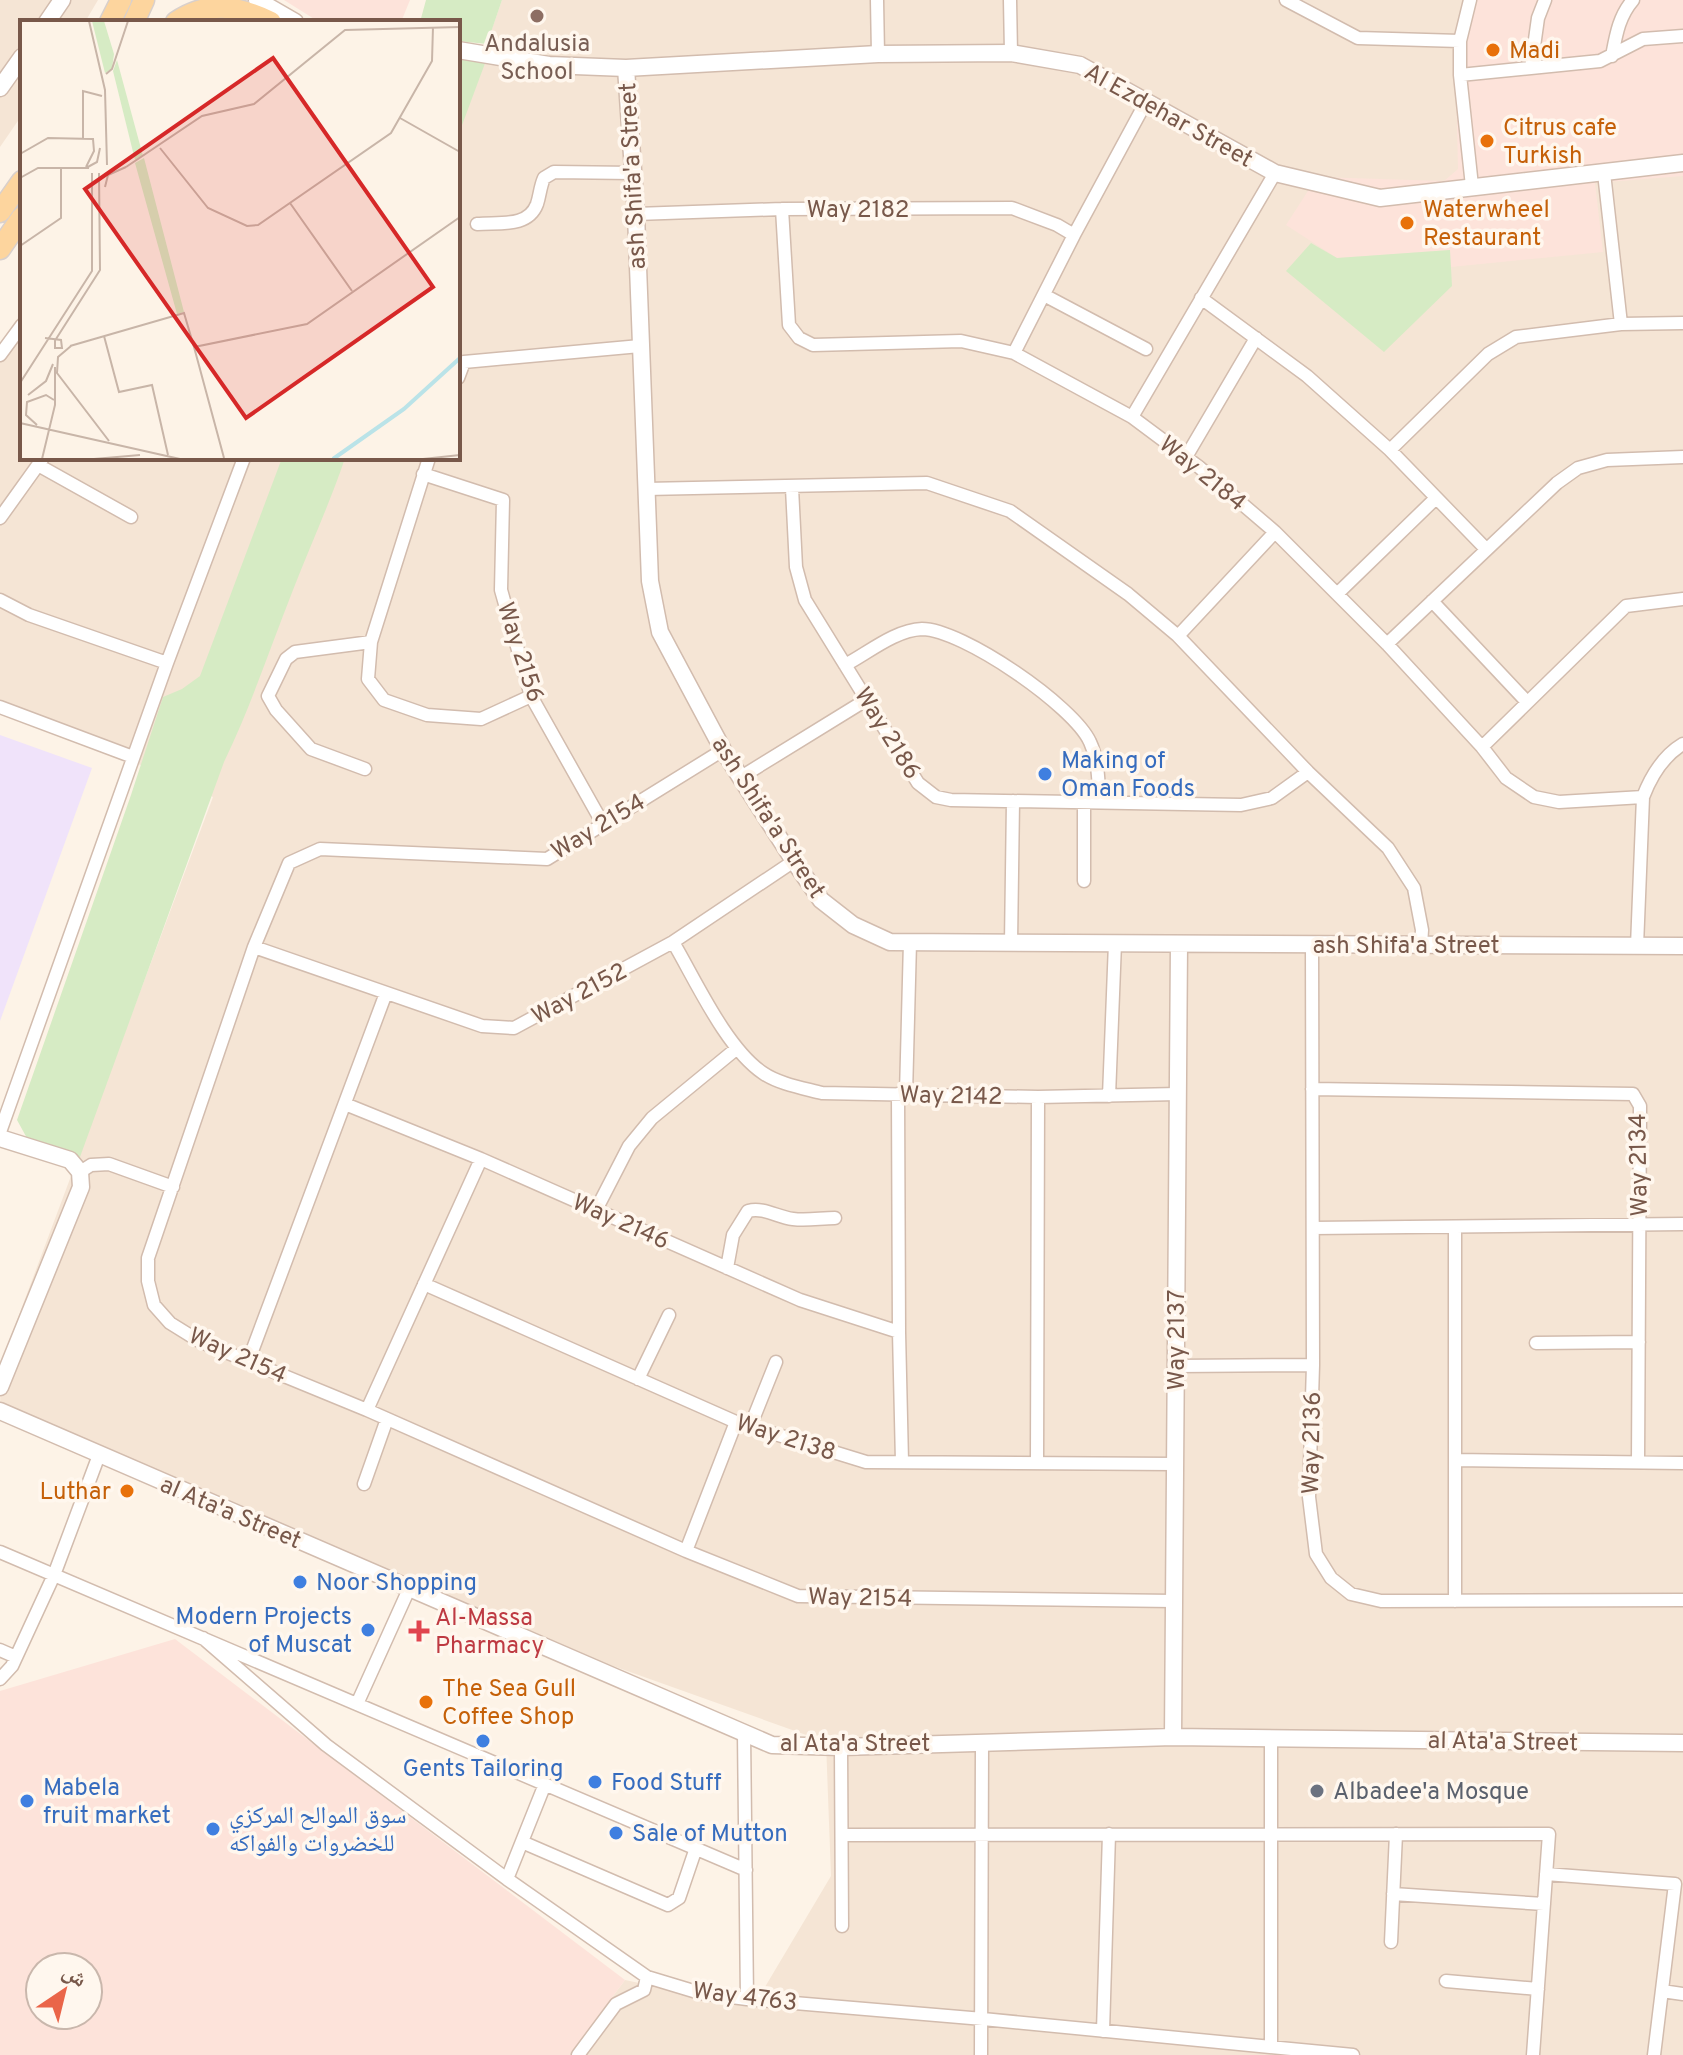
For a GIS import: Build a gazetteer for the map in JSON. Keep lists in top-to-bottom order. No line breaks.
{"streets":{"street":["Al Ezdehar Street","ash Shifa'a Street","Way 2182","Way 2184","Way 2156","Way 2186","Way 2154","Way 2152","Way 2142","Way 2134","Way 2146","Way 2137","Way 2138","Way 2136","al Ata'a Street","Way 4763"]},"crossings":[["Al Ezdehar Street","ash Shifa'a Street"],["ash Shifa'a Street","Way 2182"],["ash Shifa'a Street","Way 2154"],["ash Shifa'a Street","Way 2152"],["ash Shifa'a Street","Way 2137"],["ash Shifa'a Street","Way 2136"],["Way 2182","Way 2184"],["Way 2156","Way 2154"],["Way 2154","Way 2152"],["Way 2154","Way 2137"],["Way 2152","Way 2142"],["Way 2142","Way 2137"],["Way 2134","Way 2136"],["Way 2137","Way 2138"],["Way 2137","al Ata'a Street"]],"places":{"other":["Andalusia School","Madi","Citrus cafe Turkish","Waterwheel Restaurant","Making of Oman Foods","Luthar","Noor Shopping","Modern Projects of Muscat","The Sea Gull Coffee Shop","Gents Tailoring","Food Stuff","Albadee'a Mosque","Mabela fruit market","سوق الموالح المركزي للخضروات والفواكه","Sale of Mutton"],"health":["Al-Massa Pharmacy"]},"north":"top right"}
